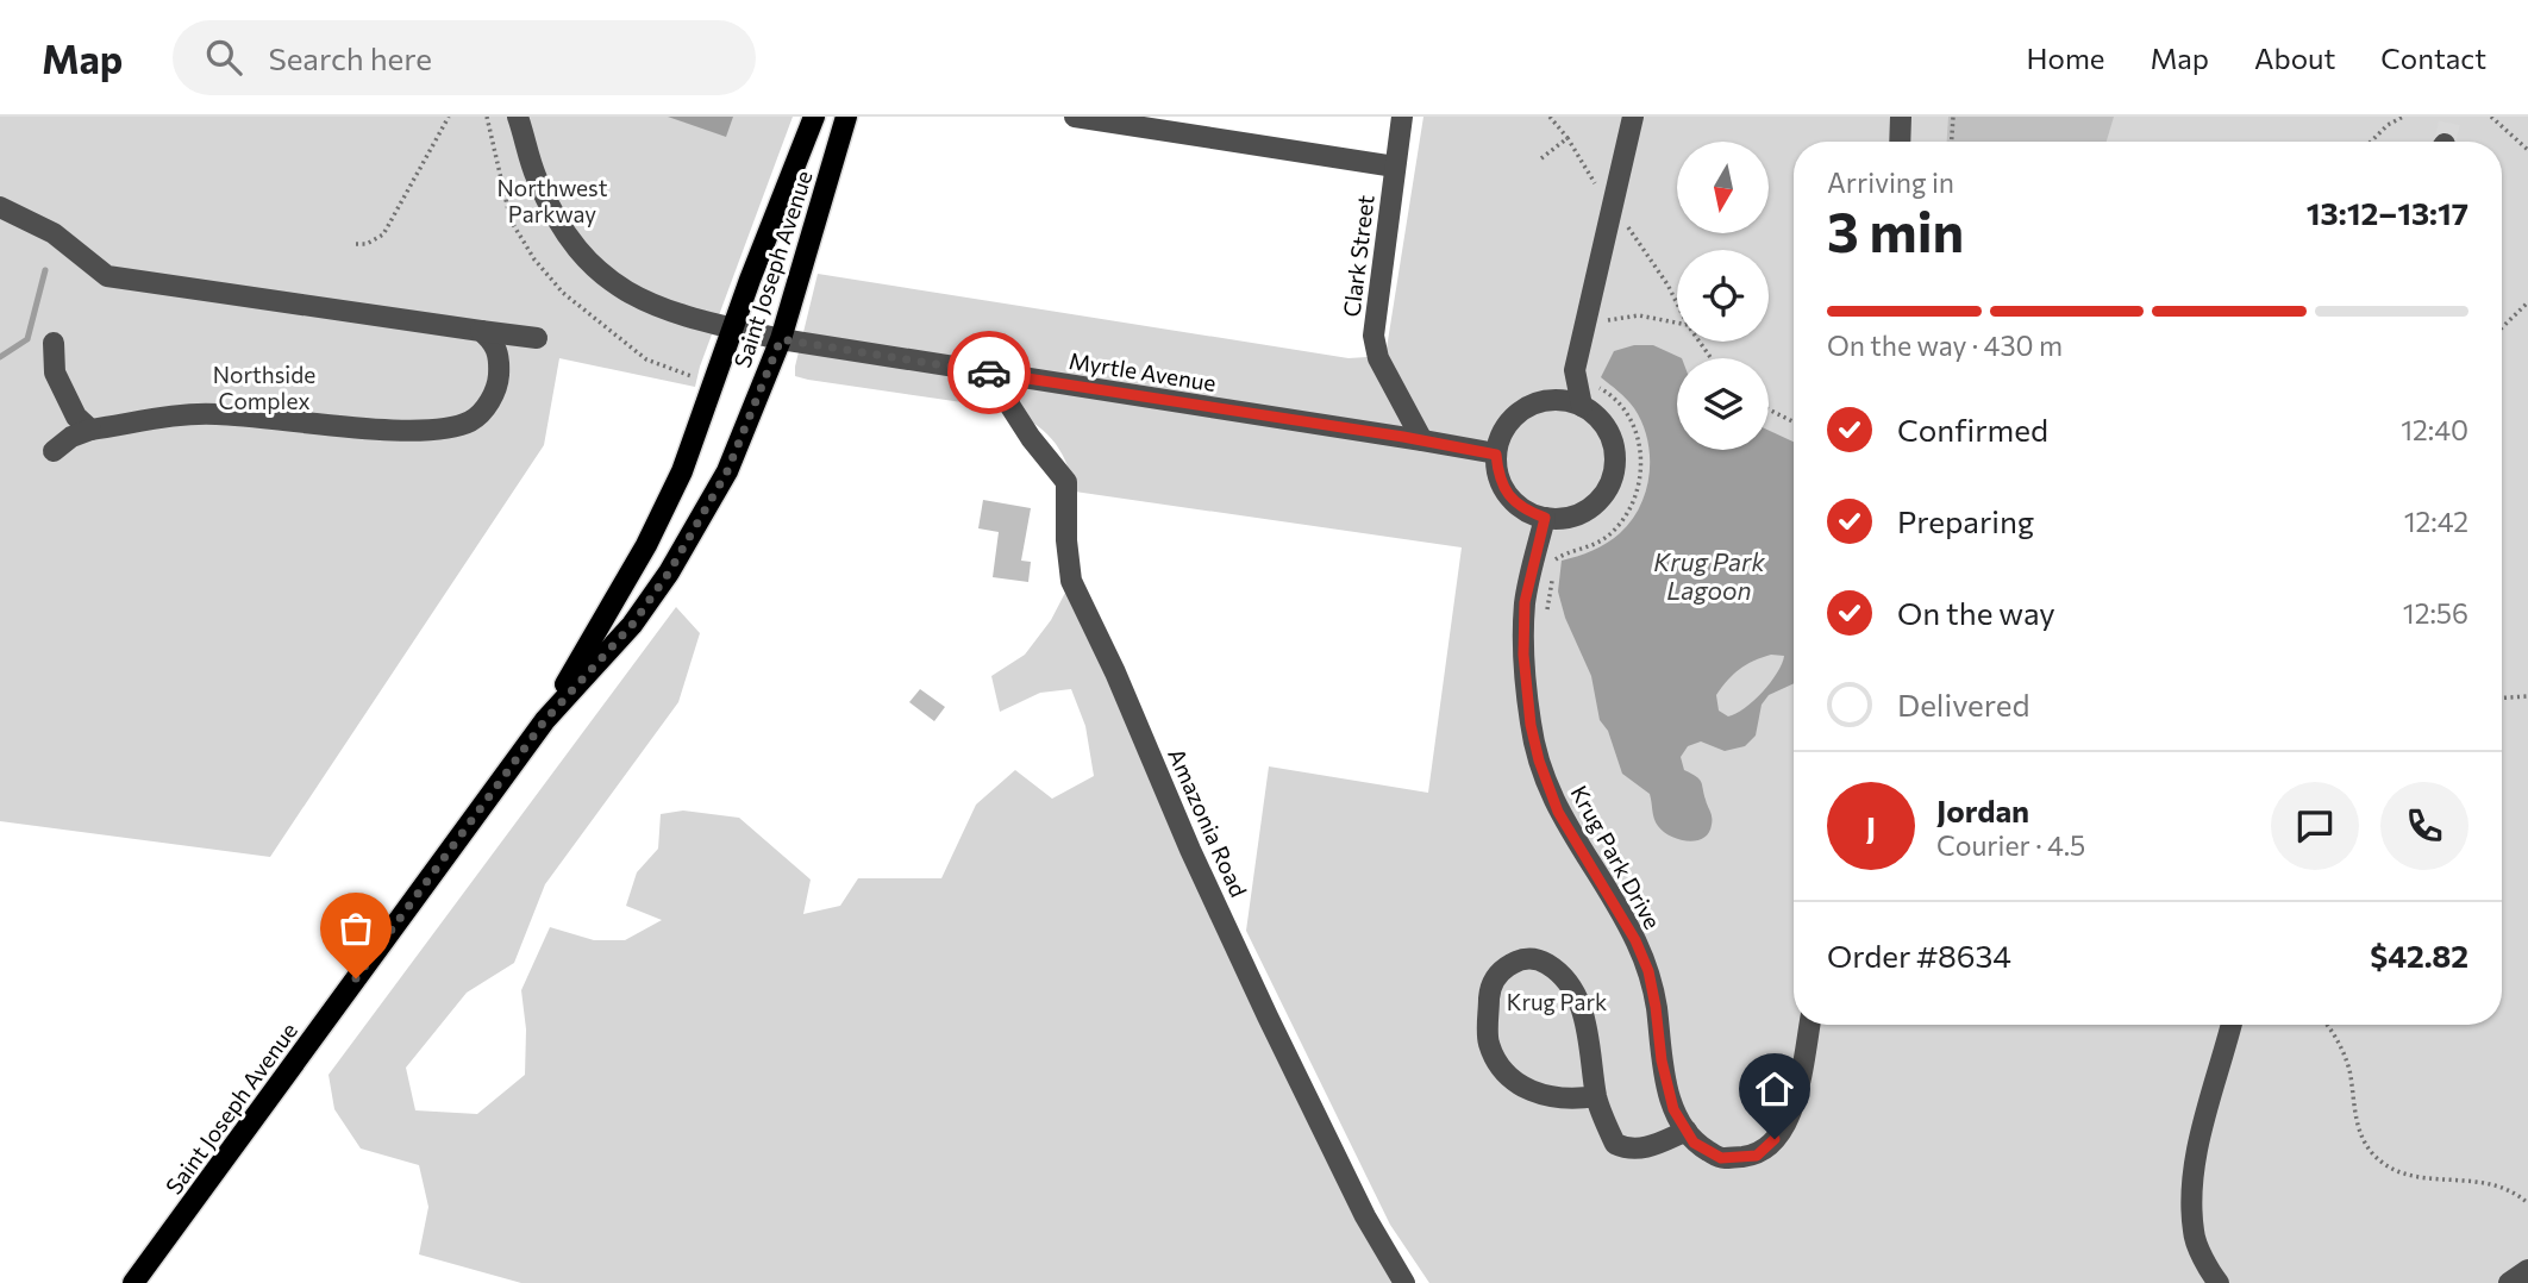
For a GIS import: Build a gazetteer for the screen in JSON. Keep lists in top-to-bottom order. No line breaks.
{"streets":{"main road":["Saint Joseph Avenue"],"street":["Clark Street","Myrtle Avenue","Amazonia Road","Krug Park Drive"]},"crossings":[["Clark Street","Myrtle Avenue"],["Saint Joseph Avenue","Myrtle Avenue"],["Myrtle Avenue","Amazonia Road"],["Myrtle Avenue","Krug Park Drive"]],"water":["Krug Park Lagoon"],"parks":["Northwest Parkway","Northside Complex","Krug Park"],"north":"bottom","page":{"header":"Map","search":"Search here","nav":["Home","Map","About","Contact"],"heading":["3 min","Arriving in","13:12–13:17"],"panel":["Jordan","Courier · 4.5","Order #8634","$42.82"],"bar":"On the way · 430 m","list":[["Confirmed","12:40"],["Preparing","12:42"],["On the way","12:56"],"Delivered"],"round":"J"}}
